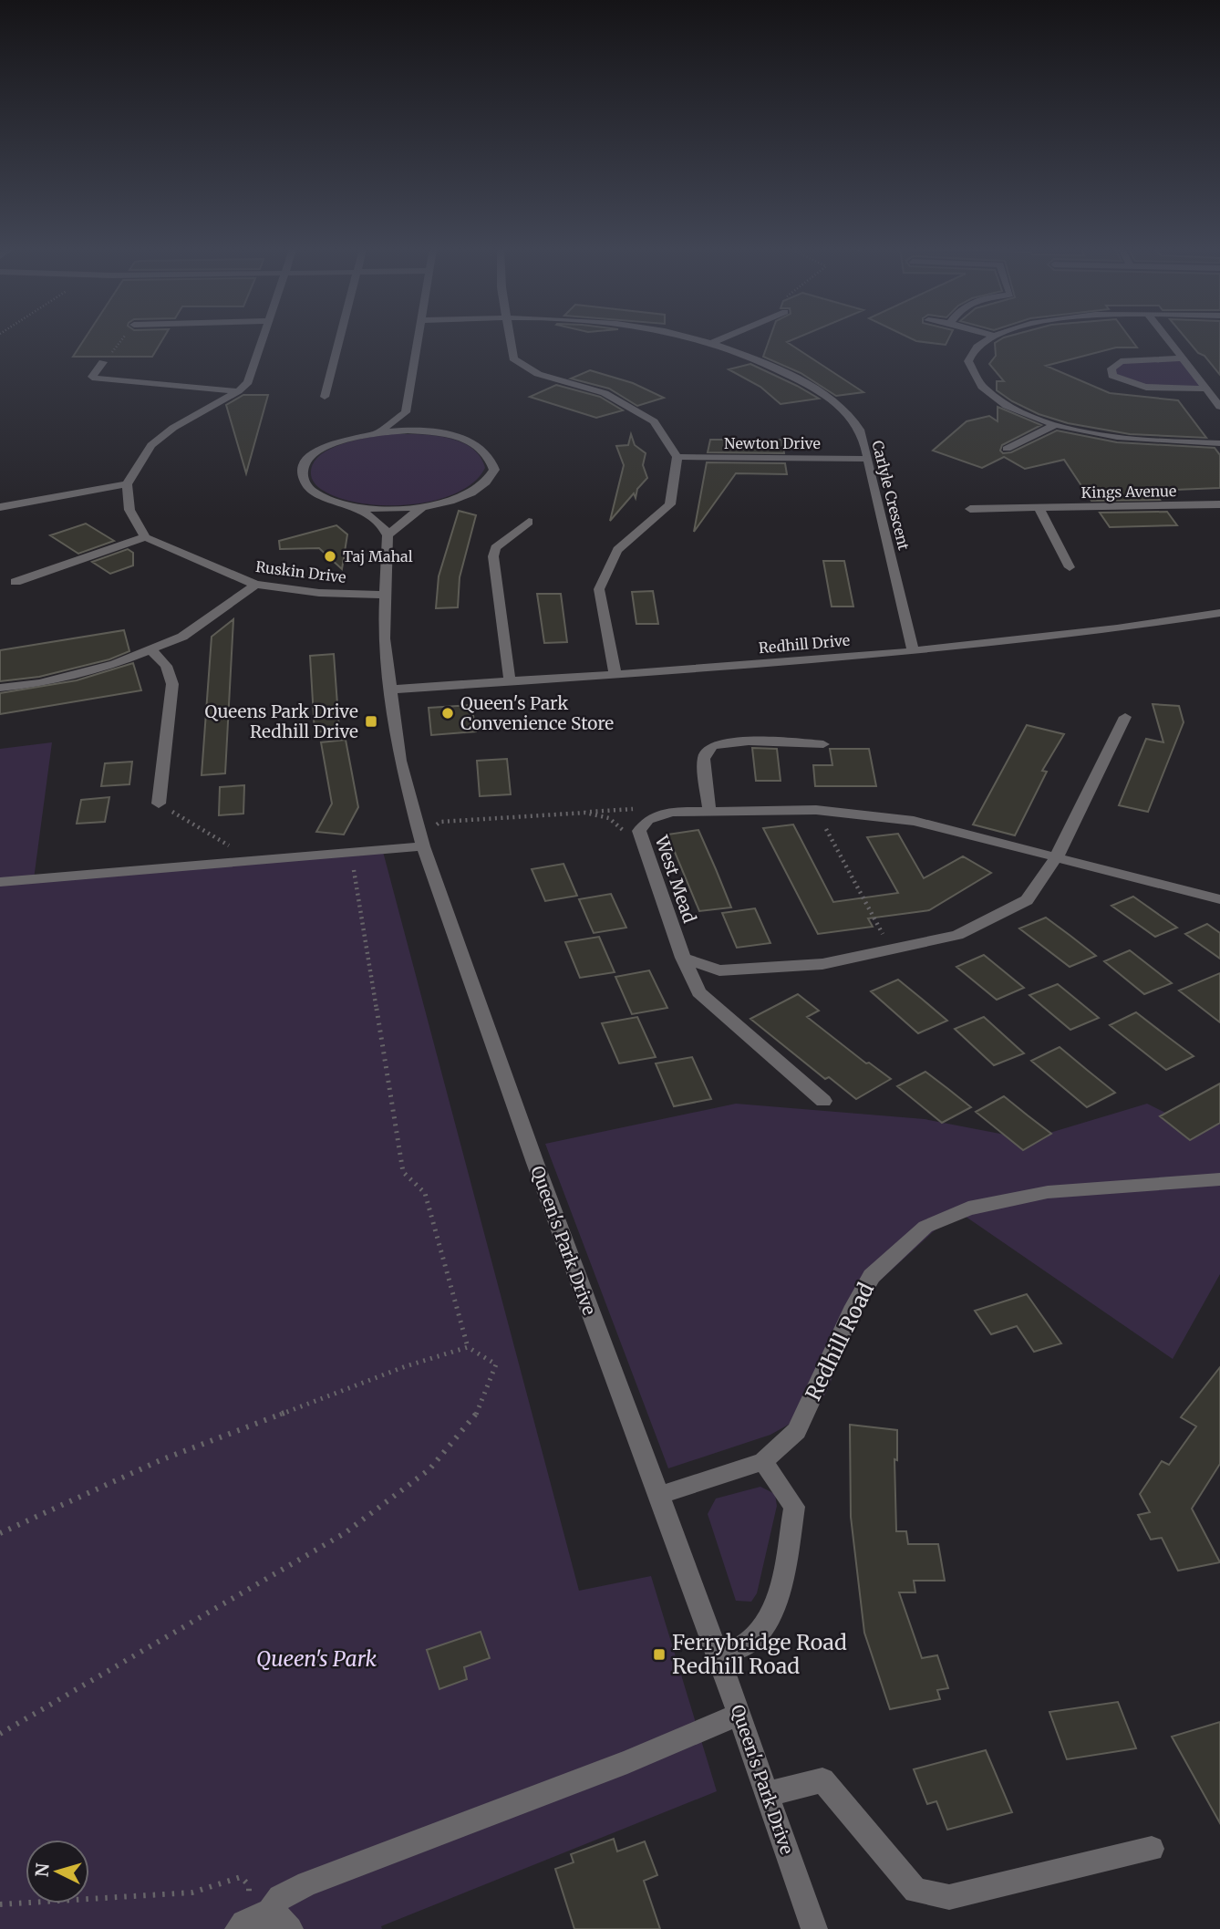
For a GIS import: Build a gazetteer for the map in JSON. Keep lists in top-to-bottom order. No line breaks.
{"streets":{"street":["Newton Drive","Kings Avenue","Carlyle Crescent","Ruskin Drive","Redhill Drive","West Mead","Queen's Park Drive","Redhill Road"]},"crossings":[["Newton Drive","Carlyle Crescent"],["Carlyle Crescent","Redhill Drive"],["Ruskin Drive","Queen's Park Drive"],["Redhill Drive","Queen's Park Drive"],["Queen's Park Drive","Redhill Road"]],"parks":["Queen's Park"],"places":{"other":["Taj Mahal","Queen's Park Convenience Store"],"transit":["Queens Park Drive Redhill Drive","Ferrybridge Road Redhill Road"]},"north":"left"}
